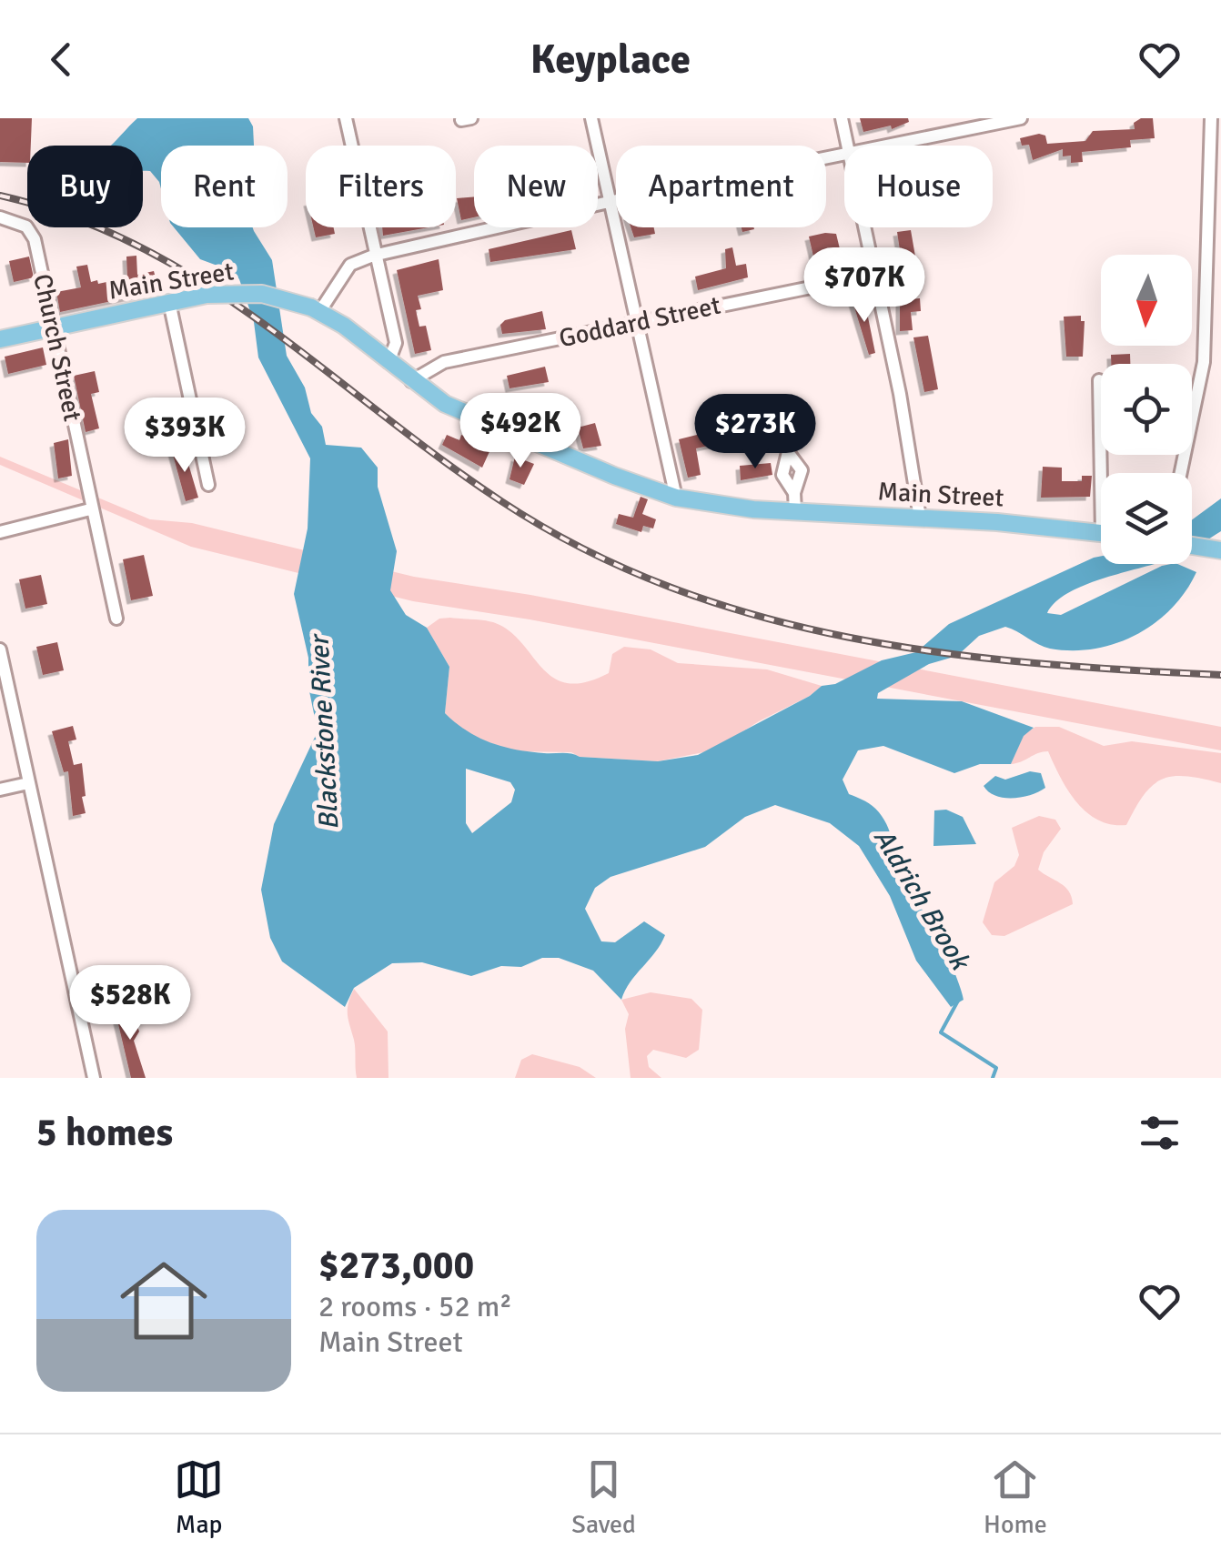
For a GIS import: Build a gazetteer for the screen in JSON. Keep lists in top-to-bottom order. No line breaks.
{"streets":{"main road":["Main Street"],"street":["Goddard Street","Church Street"]},"crossings":[["Main Street","Goddard Street"],["Main Street","Church Street"]],"water":["Blackstone River","Aldrich Brook"],"north":"bottom","page":{"header":"Keyplace","chip":["Buy","Rent","Filters","New","Apartment","House"],"price":["$707K","$492K","$273K","$393K","$528K"],"heading":"5 homes","list":[{"name":"$273,000","note":"2 rooms · 52 m² · Main Street"}],"tabs":["Map","Saved","Home"]}}
